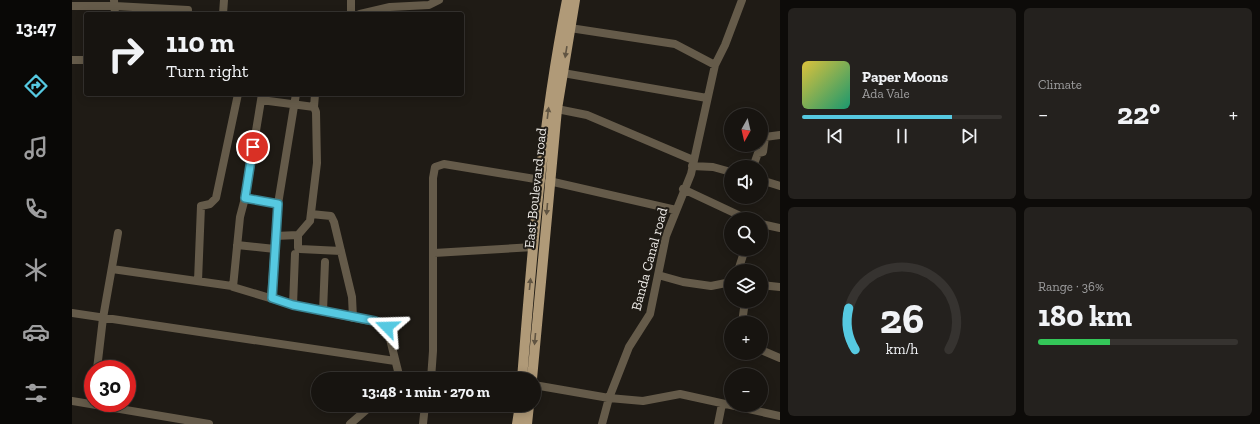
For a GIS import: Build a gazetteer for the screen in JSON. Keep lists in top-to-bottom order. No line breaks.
{"streets":{"main road":["East Boulevard road"],"street":["Banda Canal road"]},"north":"bottom","page":{"tabs":"13:47","tile":["Climate",["Range · 36%","180 km"]],"turn":["110 m","Turn right"],"song":["Paper Moons","Ada Vale"],"heat":["−","22°","+"],"map_buttons":["+","−"],"limit":"30","trip":"13:48 · 1 min · 270 m","gauge":["26","km/h"]}}
